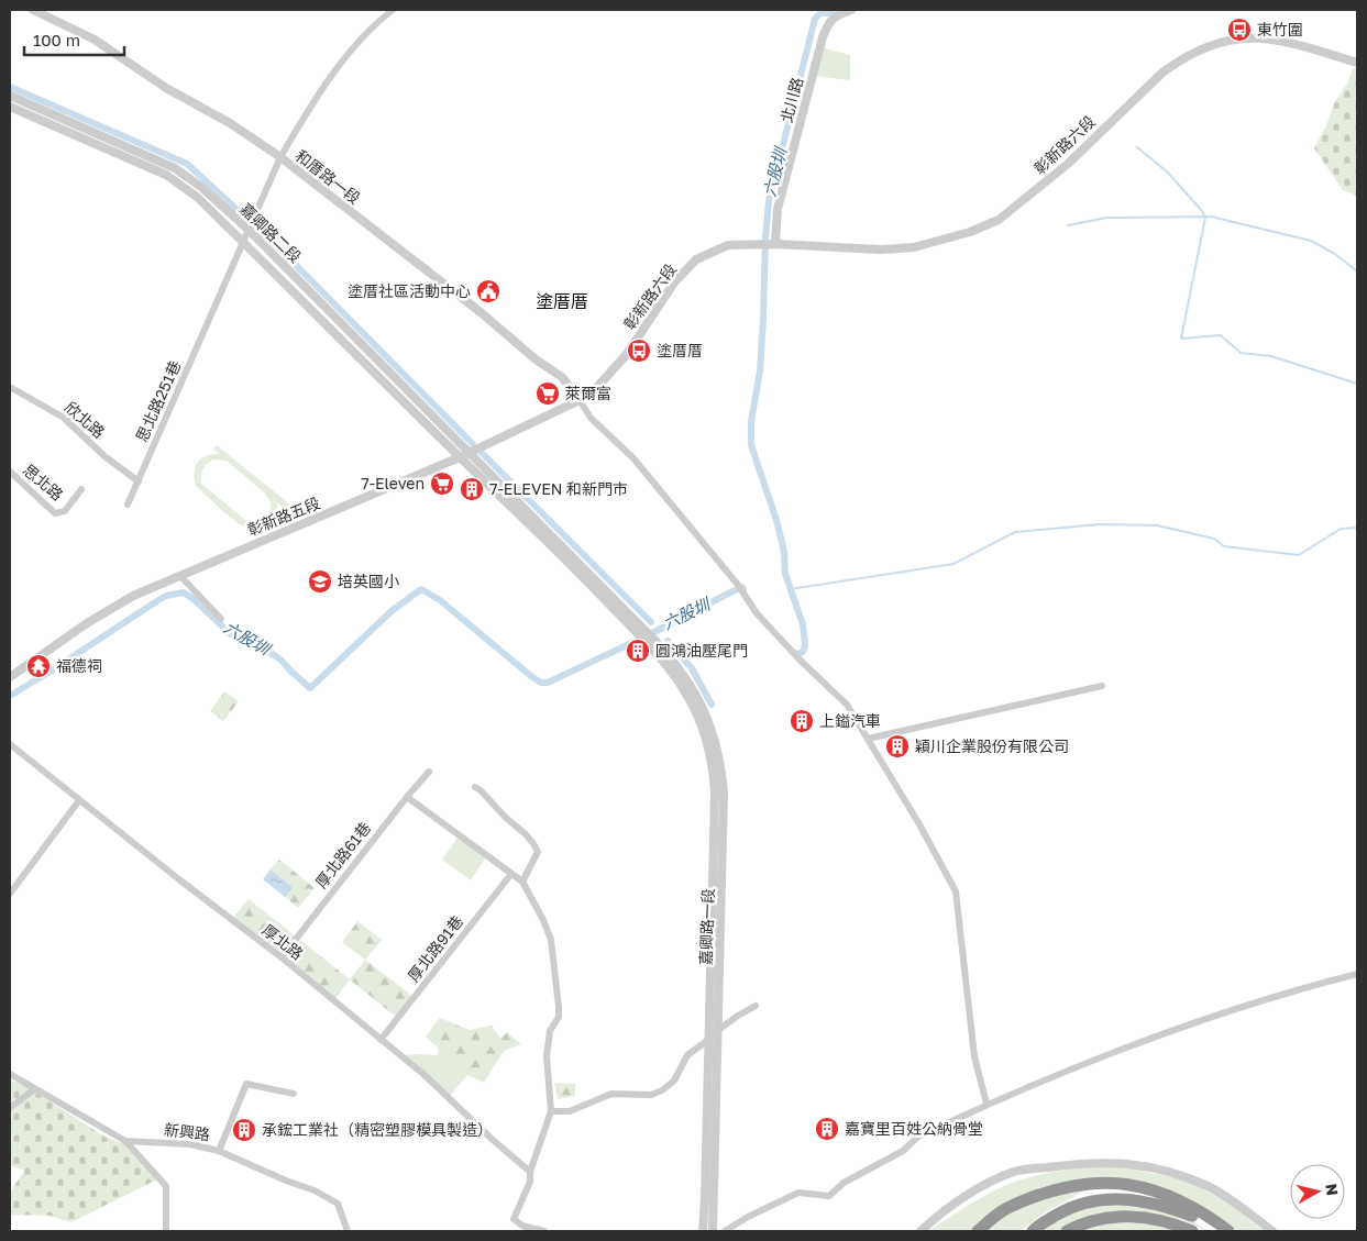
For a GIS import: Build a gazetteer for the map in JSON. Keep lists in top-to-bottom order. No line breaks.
{"streets":{"street":["北川路","彰新路六段","和厝路一段","嘉卿路二段","思北路251巷","欣北路","思北路","彰新路五段","厚北路61巷","嘉卿路一段","厚北路","厚北路91巷","新興路"]},"crossings":[["北川路","彰新路六段"],["彰新路六段","和厝路一段"],["彰新路六段","彰新路五段"],["和厝路一段","思北路251巷"],["和厝路一段","彰新路五段"],["嘉卿路二段","思北路251巷"],["嘉卿路二段","彰新路五段"],["思北路251巷","欣北路"],["厚北路61巷","厚北路"],["厚北路","厚北路91巷"]],"districts":["塗厝厝"],"water":["六股圳"],"places":{"bus stop":["東竹圍","塗厝厝"],"public building":["塗厝社區活動中心"],"supermarket":["萊爾富","7-Eleven"],"building":["7-ELEVEN 和新門市","圓鴻油壓尾門","上鎰汽車","穎川企業股份有限公司","嘉寶里百姓公納骨堂","承鋐工業社（精密塑膠模具製造）"],"school or university":["培英國小"],"temple":["福德祠"]},"scale_bar":"100 m","north":"right"}
